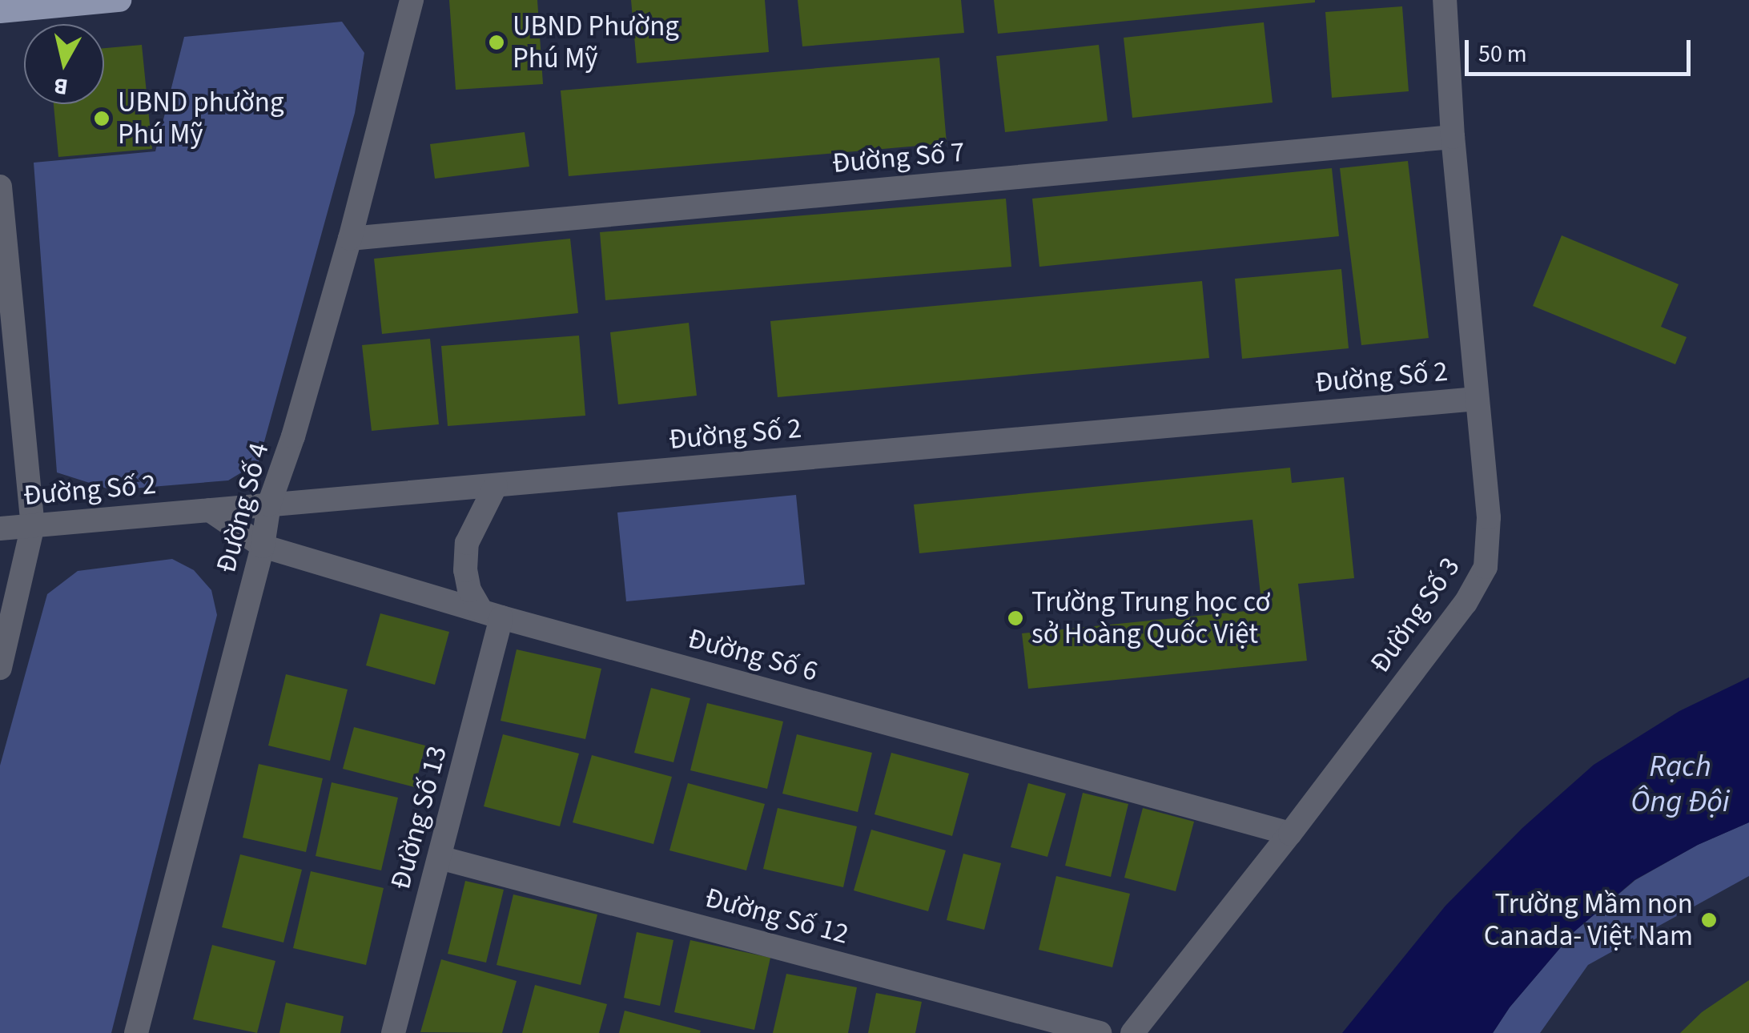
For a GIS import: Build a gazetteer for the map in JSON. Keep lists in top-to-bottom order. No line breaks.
{"streets":{"street":["Đường Số 7","Đường Số 2","Đường Số 4","Đường Số 3","Đường Số 6","Đường Số 13","Đường Số 12"]},"crossings":[["Đường Số 7","Đường Số 4"],["Đường Số 7","Đường Số 3"],["Đường Số 2","Đường Số 4"],["Đường Số 2","Đường Số 3"],["Đường Số 2","Đường Số 6"],["Đường Số 4","Đường Số 6"],["Đường Số 3","Đường Số 6"],["Đường Số 6","Đường Số 13"],["Đường Số 13","Đường Số 12"]],"water":["Rạch Ông Đội"],"places":["UBND Phường Phú Mỹ","UBND phường Phú Mỹ","Trường Trung học cơ sở Hoàng Quốc Việt","Trường Mầm non Canada- Việt Nam"],"scale_bar":"50 m","north":"bottom"}
